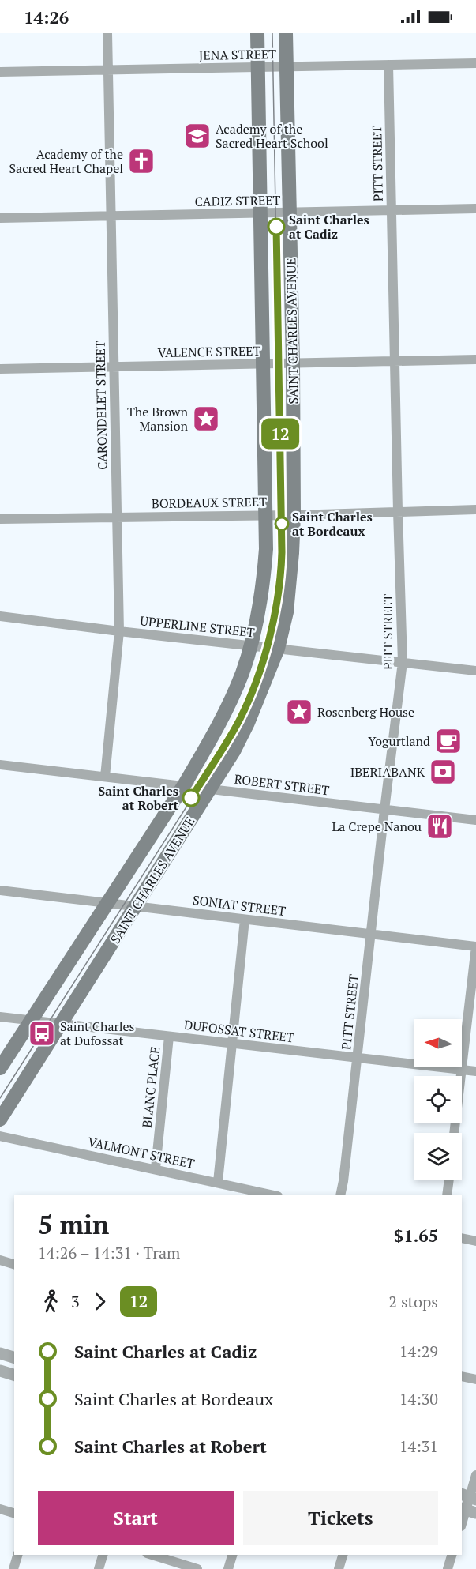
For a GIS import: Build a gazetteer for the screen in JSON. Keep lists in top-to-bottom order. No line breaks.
{"streets":{"main road":["SAINT CHARLES AVENUE"],"street":["JENA STREET","PITT STREET","CADIZ STREET","VALENCE STREET","CARONDELET STREET","BORDEAUX STREET","UPPERLINE STREET","ROBERT STREET","SONIAT STREET","DUFOSSAT STREET","BLANC PLACE","VALMONT STREET"]},"crossings":[["JENA STREET","PITT STREET"],["JENA STREET","SAINT CHARLES AVENUE"],["JENA STREET","CARONDELET STREET"],["PITT STREET","CADIZ STREET"],["PITT STREET","VALENCE STREET"],["PITT STREET","BORDEAUX STREET"],["PITT STREET","UPPERLINE STREET"],["PITT STREET","ROBERT STREET"],["PITT STREET","SONIAT STREET"],["PITT STREET","DUFOSSAT STREET"],["CADIZ STREET","SAINT CHARLES AVENUE"],["CADIZ STREET","CARONDELET STREET"],["SAINT CHARLES AVENUE","VALENCE STREET"],["SAINT CHARLES AVENUE","BORDEAUX STREET"],["SAINT CHARLES AVENUE","UPPERLINE STREET"],["SAINT CHARLES AVENUE","ROBERT STREET"],["SAINT CHARLES AVENUE","SONIAT STREET"],["SAINT CHARLES AVENUE","DUFOSSAT STREET"],["VALENCE STREET","CARONDELET STREET"],["CARONDELET STREET","BORDEAUX STREET"],["CARONDELET STREET","UPPERLINE STREET"],["CARONDELET STREET","ROBERT STREET"],["DUFOSSAT STREET","BLANC PLACE"],["BLANC PLACE","VALMONT STREET"]],"places":{"school or university":["Academy of the Sacred Heart School"],"church":["Academy of the Sacred Heart Chapel"],"other":["Saint Charles at Cadiz","Saint Charles at Bordeaux","Saint Charles at Robert"],"place":["The Brown Mansion","Rosenberg House"],"cafe":["Yogurtland"],"bank":["IBERIABANK"],"restaurant":["La Crepe Nanou"],"bus stop":["Saint Charles at Dufossat"]},"lines":["tram line 12"],"north":"left","page":{"status":"14:26","on_map":"12","heading":["5 min","14:26 – 14:31 · Tram","$1.65"],"legs":["3","12","2 stops"],"list":[{"name":"Saint Charles at Cadiz","value":"14:29"},{"name":"Saint Charles at Bordeaux","value":"14:30"},{"name":"Saint Charles at Robert","value":"14:31"}],"buttons":["Start","Tickets"]}}
